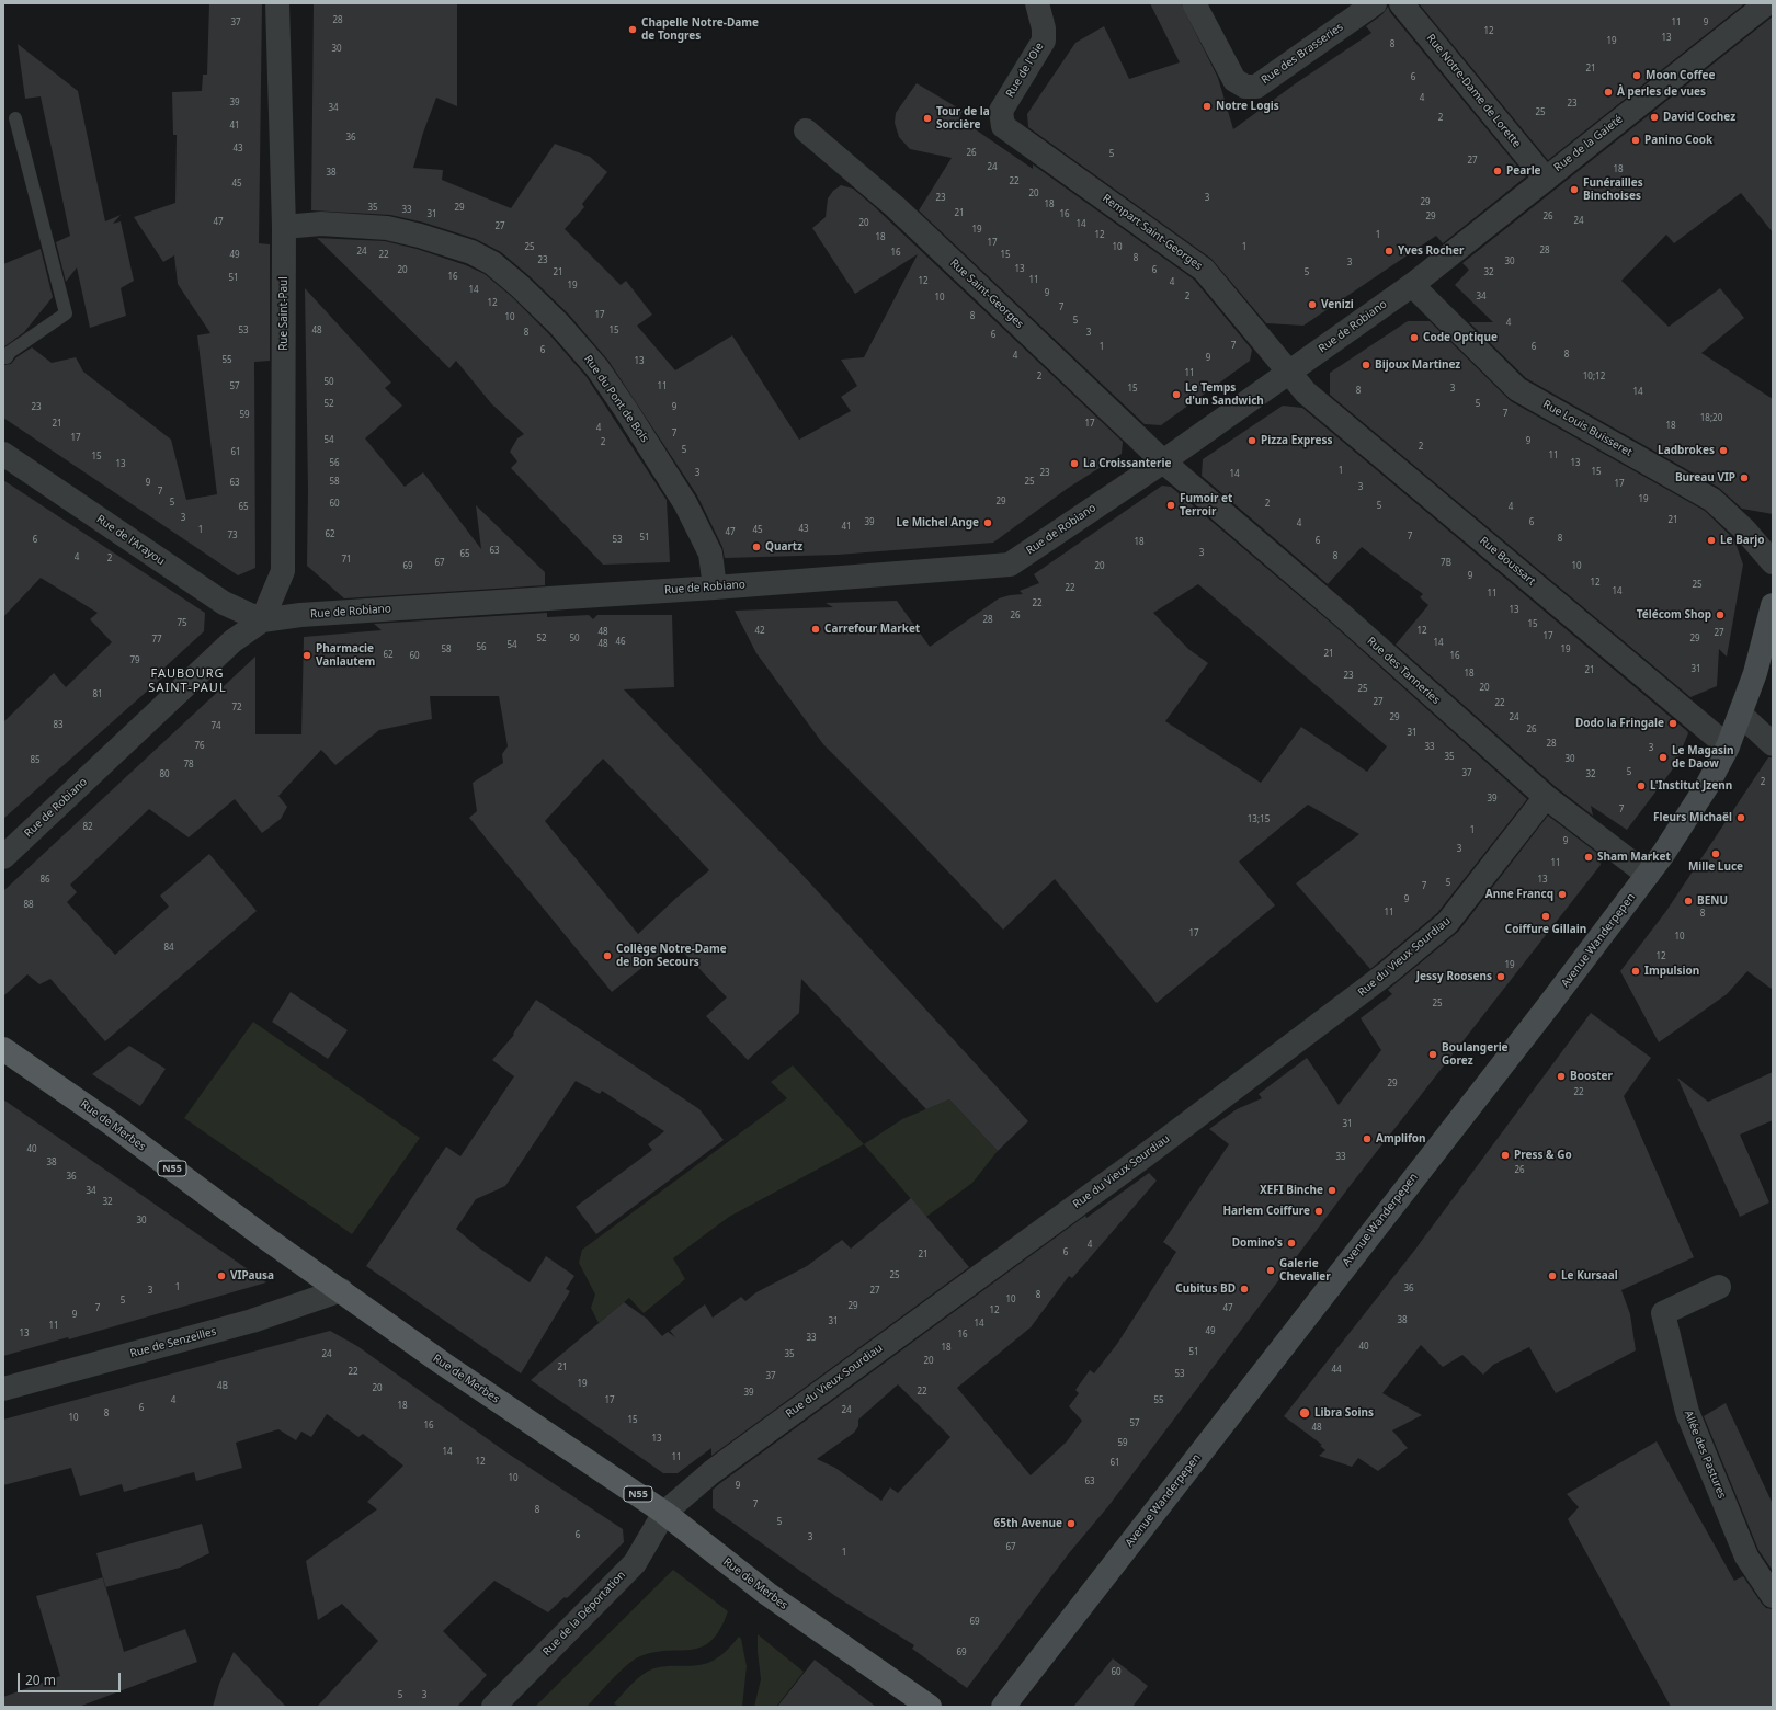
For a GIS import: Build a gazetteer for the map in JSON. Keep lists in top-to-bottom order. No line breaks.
{"streets":{"main road":["Avenue Wanderpepen","Rue de Merbes","N55"],"street":["Rue des Brasseries","Rue de l'Oie","Rue Notre-Dame de Lorette","Rue de la Gaieté","Rempart Saint-Georges","Rue Saint-Georges","Rue Saint-Paul","Rue de Robiano","Rue du Pont de Bois","Rue Louis Buisseret","Rue de l'Arayou","Rue Boussart","Rue des Tanneries","Rue du Vieux Sourdiau","Rue de Senzeilles","Allée des Pastures","Rue de la Déportation"]},"crossings":[["Rue de l'Oie","Rempart Saint-Georges"],["Rue Notre-Dame de Lorette","Rue de la Gaieté"],["Rue de la Gaieté","Rue de Robiano"],["Rue de la Gaieté","Rue Louis Buisseret"],["Rempart Saint-Georges","Rue de Robiano"],["Rempart Saint-Georges","Rue Boussart"],["Rue Saint-Georges","Rue de Robiano"],["Rue Saint-Georges","Rue des Tanneries"],["Rue Saint-Paul","Rue de Robiano"],["Rue Saint-Paul","Rue du Pont de Bois"],["Rue Saint-Paul","Rue de l'Arayou"],["Rue de Robiano","Rue du Pont de Bois"],["Rue de Robiano","Rue Louis Buisseret"],["Rue de Robiano","Rue de l'Arayou"],["Rue de Robiano","Rue Boussart"],["Rue de Robiano","Rue des Tanneries"],["Rue Boussart","Avenue Wanderpepen"],["Rue des Tanneries","Avenue Wanderpepen"],["Rue des Tanneries","Rue du Vieux Sourdiau"],["Rue du Vieux Sourdiau","Rue de Merbes"],["Rue du Vieux Sourdiau","Rue de la Déportation"],["Rue de Merbes","Rue de Senzeilles"],["Rue de Merbes","Rue de la Déportation"]],"districts":["FAUBOURG SAINT-PAUL"],"places":["Chapelle Notre-Dame de Tongres","Moon Coffee","À perles de vues","Notre Logis","David Cochez","Tour de la Sorcière","Panino Cook","Pearle","Funérailles Binchoises","Yves Rocher","Venizi","Code Optique","Bijoux Martinez","Le Temps d'un Sandwich","Pizza Express","Ladbrokes","La Croissanterie","Bureau VIP","Fumoir et Terroir","Le Michel Ange","Le Barjo","Quartz","Télécom Shop","Carrefour Market","Pharmacie Vanlautem","Dodo la Fringale","Le Magasin de Daow","L'Institut Jzenn","Fleurs Michaël","Mille Luce","Sham Market","Anne Francq","BENU","Coiffure Gillain","Collège Notre-Dame de Bon Secours","Impulsion","Jessy Roosens","Boulangerie Gorez","Booster","Amplifon","Press & Go","XEFI Binche","Harlem Coiffure","Domino's","Galerie Chevalier","VIPausa","Le Kursaal","Cubitus BD","Libra Soins","65th Avenue"],"house_numbers":["28","37","11","9","12","13","19","8","30","21","6","4","39","23","34","25","2","41","36","43","26","5","27","24","18","38","22","45","20","23","3","29","18","35","29","33","21","31","16","29","26","24","47","20","14","27","19","12","1","18","17","25","10","1","28","24","16","49","22","15","8","23","30","3","13","20","6","21","5","32","16","51","11","12","4","19","14","9","2","34","10","12","7","17","8","10","5","4","53","48","15","8","3","6","7","1","6","6","8","4","9","55","13","11","2","10;12","50","57","11","15","3","8","14","52","5","23","9","7","59","18;20","21","17","18","4","7","17","54","9","2","2","5","61","11","15","56","13","13","1","15","3","23","14","58","25","9","63","17","3","7","19","29","5","60","2","5","65","4","3","21","39","6","4","41","43","1","45","47","62","73","7","51","8","6","53","6","18","63","3","65","8","4","2","71","67","7B","69","20","10","9","12","25","22","14","11","22","13","26","28","75","15","42","12","48","27","17","52","50","29","77","46","14","48","54","56","58","19","21","62","60","16","79","31","21","18","23","20","25","81","27","22","72","29","24","83","74","26","31","28","76","33","3","35","30","85","78","5","37","80","32","2","39","7","13;15","82","1","9","3","11","86","13","5","7","9","88","11","8","17","10","84","12","19","25","29","22","31","40","33","38","26","36","34","32","30","4","6","21","25","1","36","3","27","8","10","5","29","7","47","12","9","38","31","14","11","49","13","16","33","40","18","51","24","35","20","21","44","22","53","37","19","4B","20","22","39","4","17","55","18","6","24","8","10","15","57","16","48","13","59","14","11","12","61","10","63","9","7","8","5","6","3","67","1","69","69","60","5","3"],"scale_bar":"20 m"}
